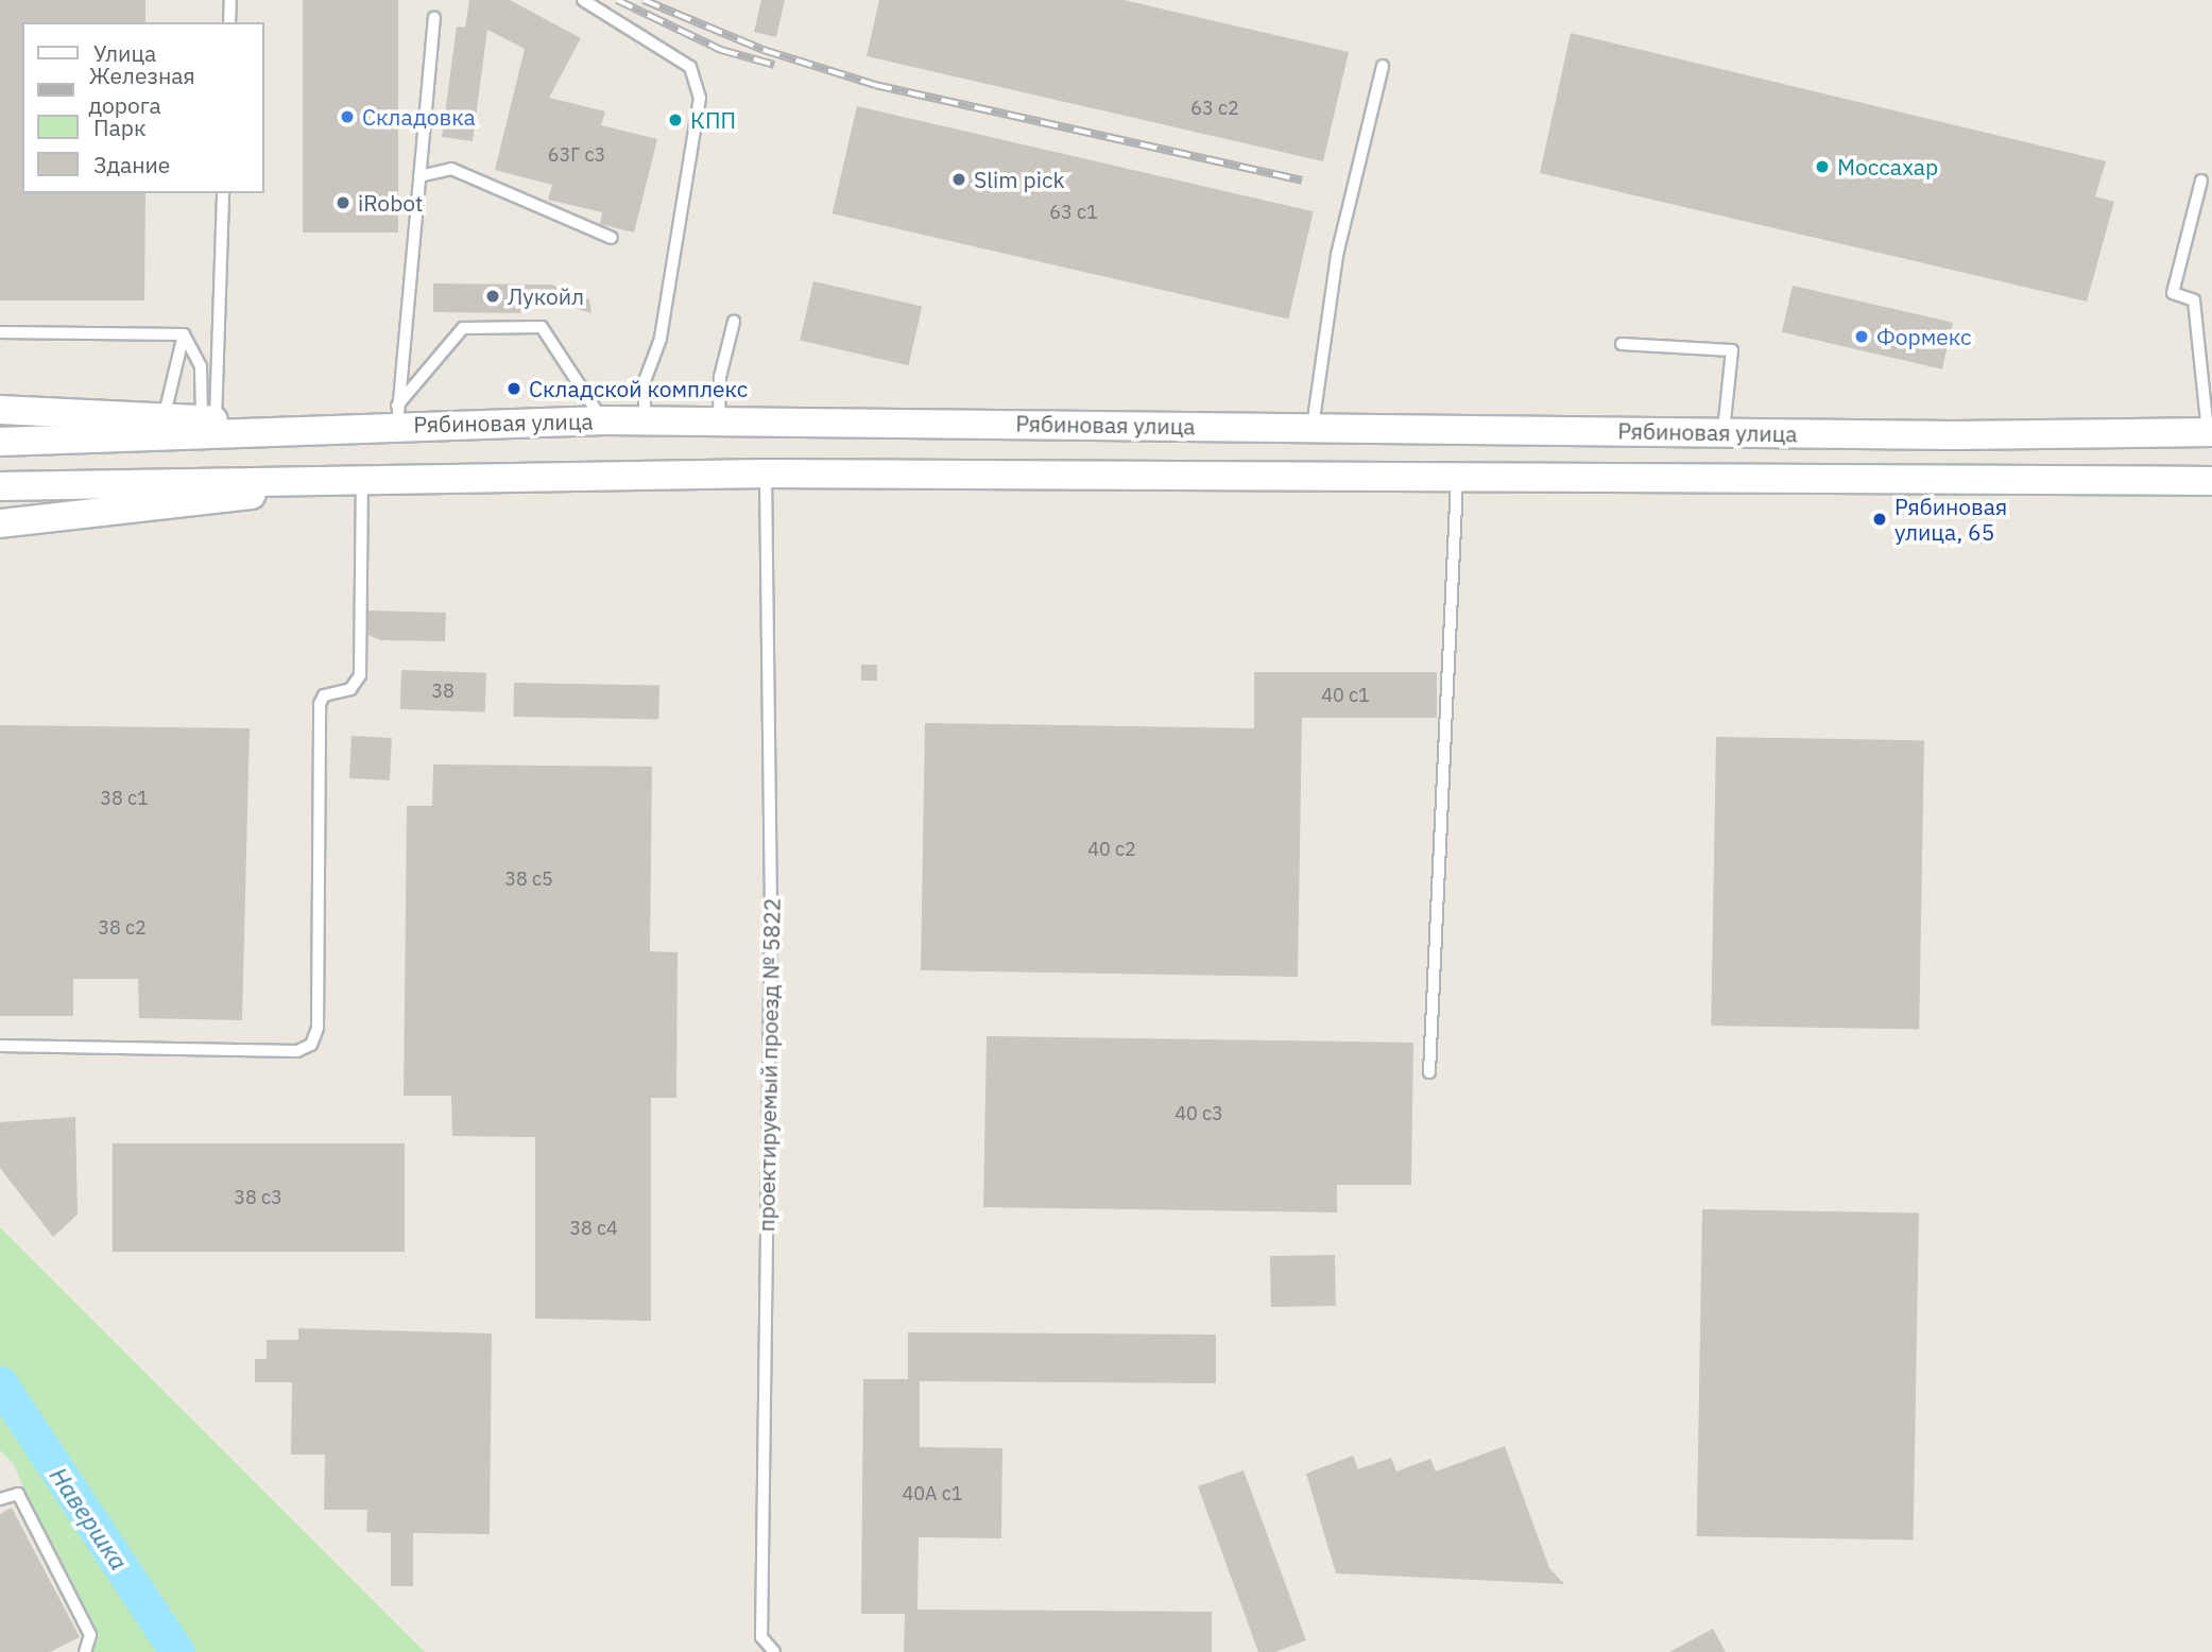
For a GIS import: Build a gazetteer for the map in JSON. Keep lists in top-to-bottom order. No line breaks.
{"streets":{"main road":["Рябиновая улица"],"lane":["проектируемый проезд № 5822"]},"water":["Навершка"],"places":["Складовка","КПП","Моссахар","Slim pick","iRobot","Лукойл","Формекс","Складской комплекс","Рябиновая улица, 65"],"house_numbers":["63 с2","63Г с3","63 с1","38","40 с1","38 с1","40 с2","38 с5","38 с2","40 с3","38 с3","38 с4","40А с1"],"legend":["Улица","Железная дорога","Парк","Здание"]}
